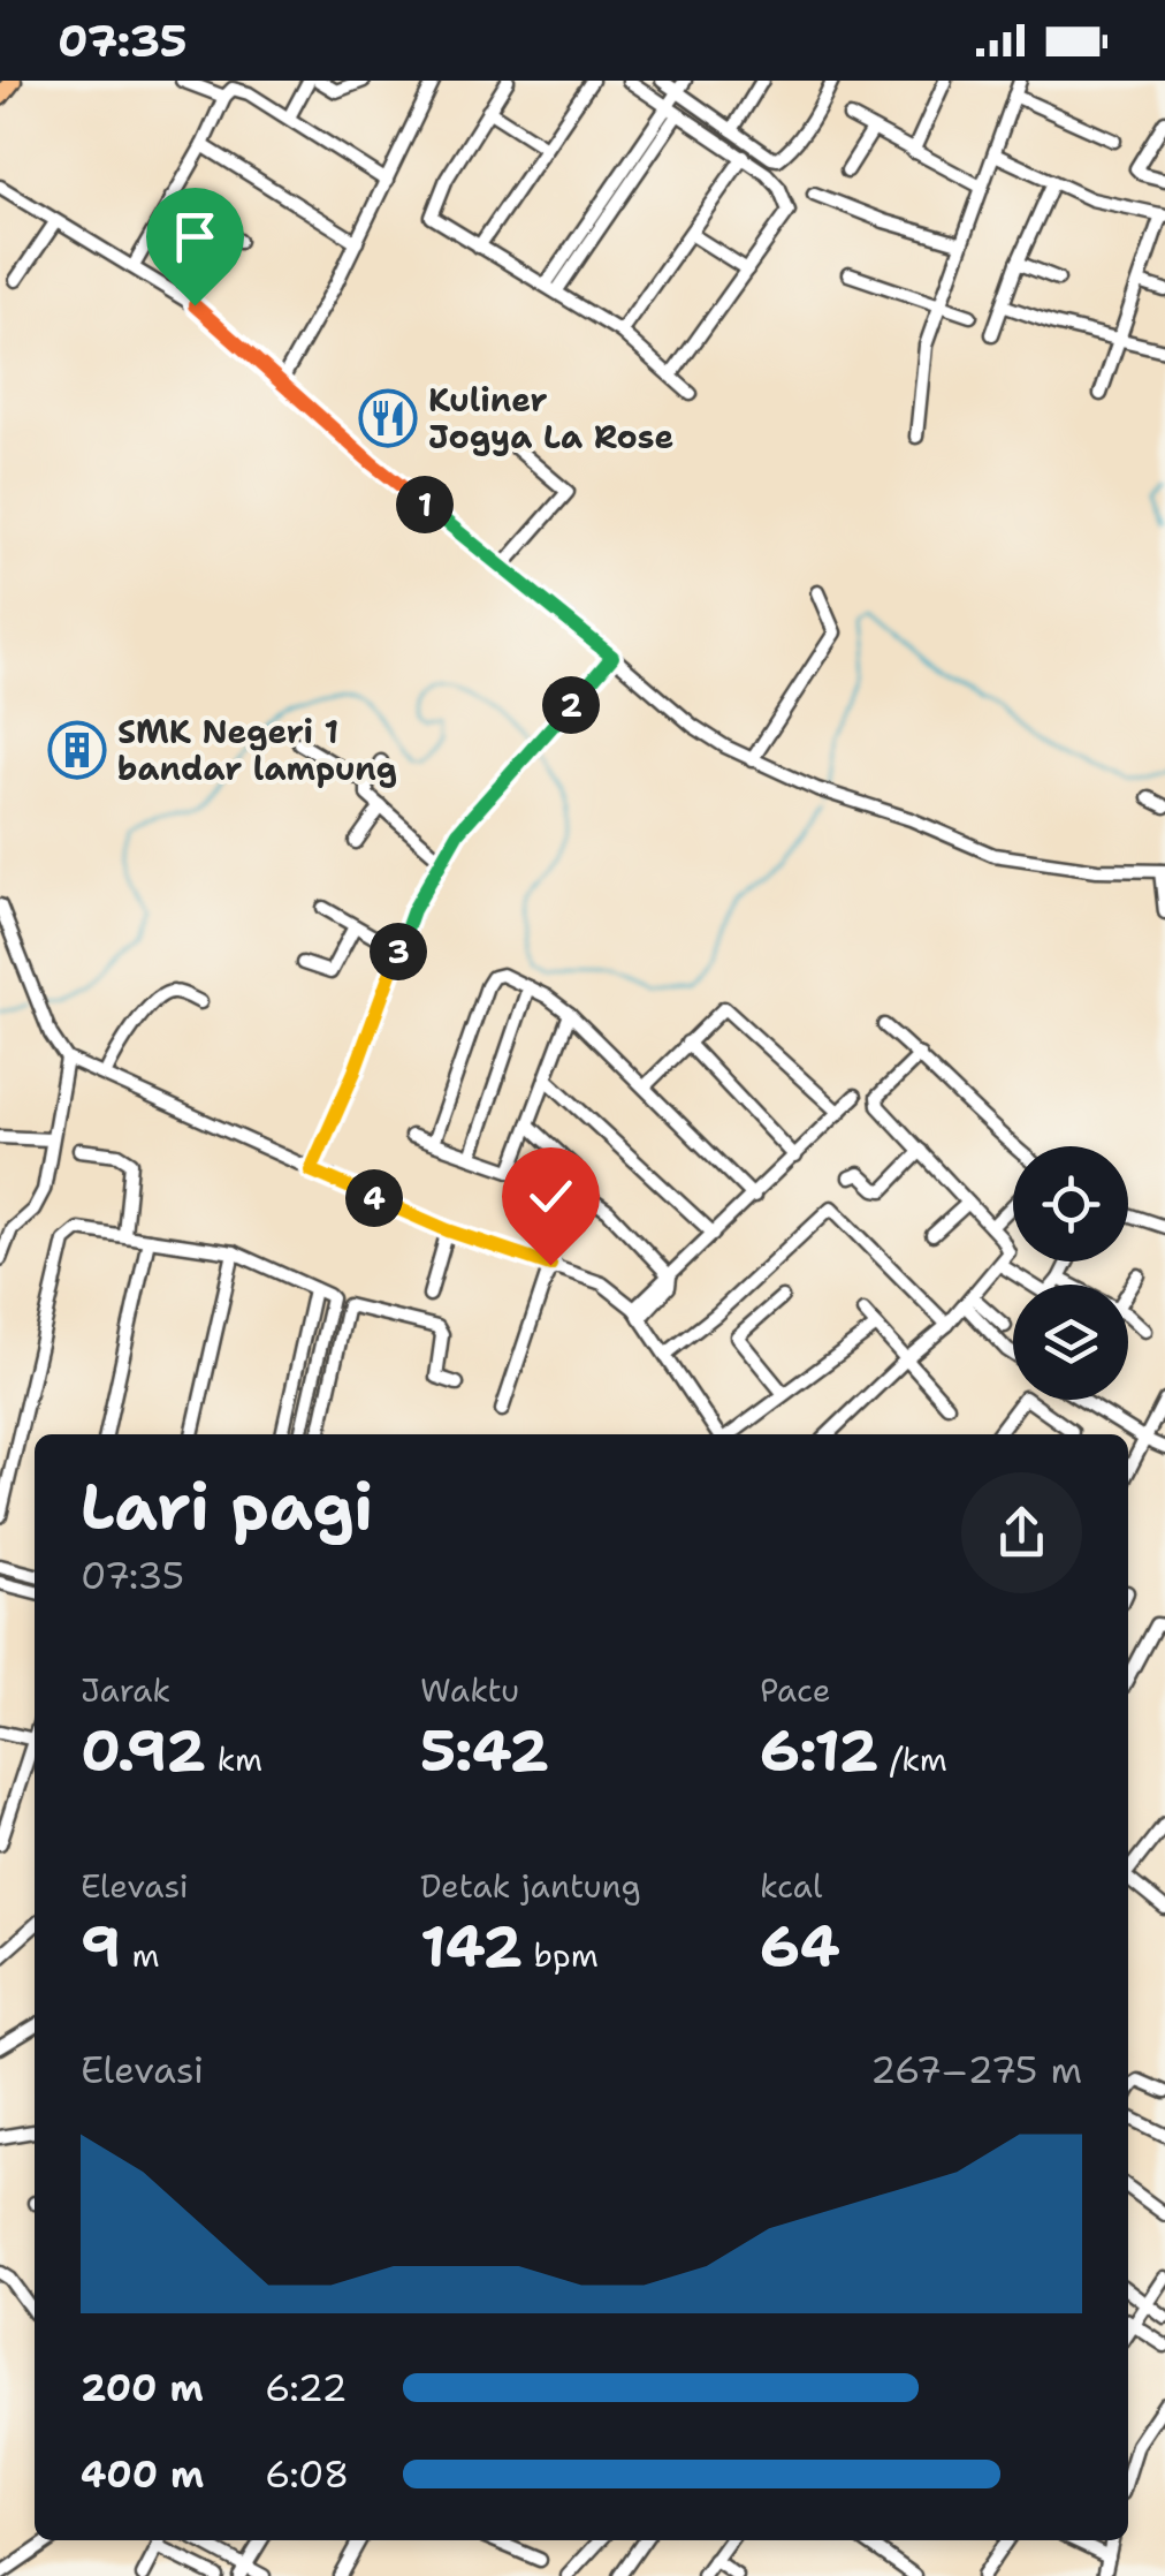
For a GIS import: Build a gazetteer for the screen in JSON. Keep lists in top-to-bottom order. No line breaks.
{"places":{"restaurant":["Kuliner Jogya La Rose"],"building":["SMK Negeri 1 bandar lampung"]},"page":{"status":"07:35","pins":["1","2","3","4"],"heading":["Lari pagi","07:35"],"stats":[["Jarak","0.92 km"],["Waktu","5:42"],["Pace","6:12 /km"],["Elevasi","9 m"],["Detak jantung","142 bpm"],["kcal","64"]],"chart":["Elevasi","267–275 m"],"list":[{"name":"200 m","note":"6:22"},{"name":"400 m","note":"6:08"}]}}
